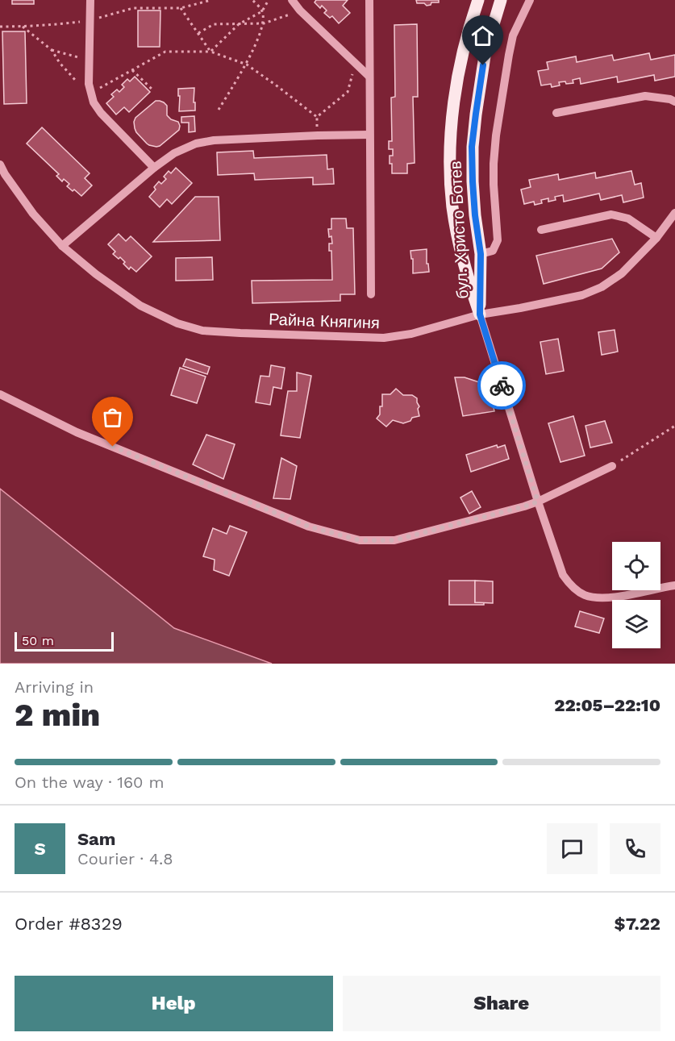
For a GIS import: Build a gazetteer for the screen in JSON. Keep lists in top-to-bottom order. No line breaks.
{"streets":{"main road":["бул. Христо Ботев"],"street":["Райна Княгиня"]},"crossings":[["бул. Христо Ботев","Райна Княгиня"]],"scale_bar":"50 m","page":{"scale":"50 m","heading":["2 min","Arriving in","22:05–22:10"],"panel":["Sam","Courier · 4.8","Order #8329","$7.22"],"bar":"On the way · 160 m","round":"S","buttons":["Help","Share"]}}
